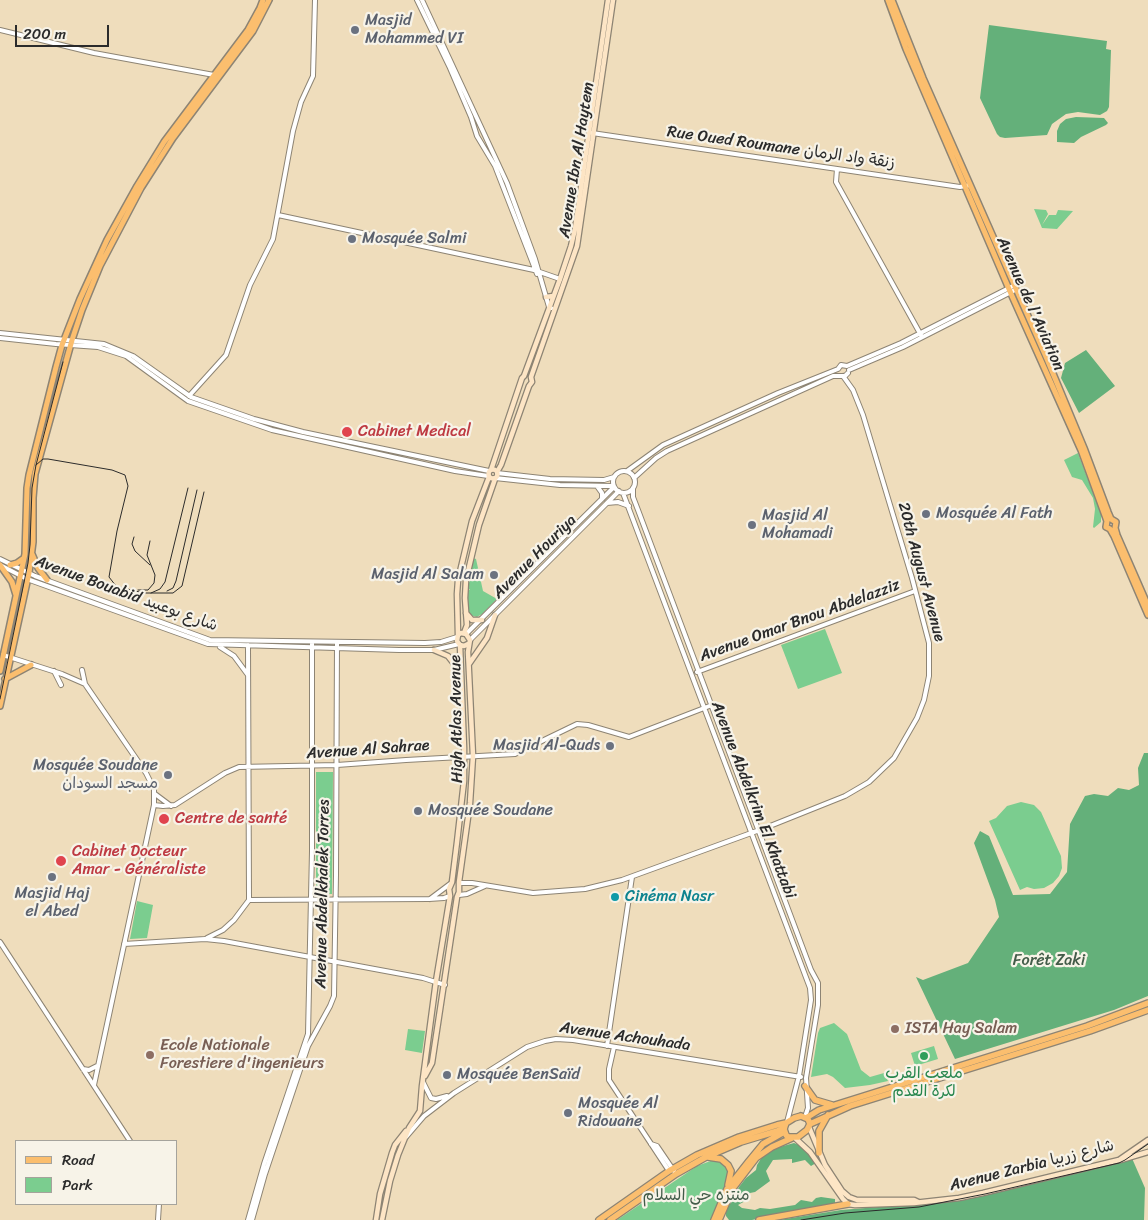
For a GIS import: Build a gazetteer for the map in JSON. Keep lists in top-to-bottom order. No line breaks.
{"streets":{"main road":["Avenue Ibn Al Haytem","Avenue de l'Aviation","High Atlas Avenue","Avenue Zarbia شارع زربيا"],"street":["Rue Oued Roumane زنقة واد الرمان","Avenue Houriya","20th August Avenue","Avenue Bouabid شارع بوعبيد","Avenue Omar Bnou Abdelazziz","Avenue Al Sahrae","Avenue Abdelkrim El Khattabi","Avenue Abdelkhalek Torres","Avenue Achouhada"]},"crossings":[["Rue Oued Roumane زنقة واد الرمان","Avenue Ibn Al Haytem"],["Rue Oued Roumane زنقة واد الرمان","Avenue de l'Aviation"],["Avenue Houriya","High Atlas Avenue"],["Avenue Houriya","Avenue Abdelkrim El Khattabi"],["20th August Avenue","Avenue Omar Bnou Abdelazziz"],["20th August Avenue","High Atlas Avenue"],["20th August Avenue","Avenue Abdelkrim El Khattabi"],["Avenue Bouabid شارع بوعبيد","Avenue Abdelkhalek Torres"],["Avenue Omar Bnou Abdelazziz","Avenue Abdelkrim El Khattabi"],["High Atlas Avenue","Avenue Al Sahrae"],["Avenue Al Sahrae","Avenue Abdelkrim El Khattabi"],["Avenue Al Sahrae","Avenue Abdelkhalek Torres"],["Avenue Abdelkrim El Khattabi","Avenue Achouhada"]],"parks":["Forêt Zaki","منتزه حي السلام"],"places":["Masjid Mohammed VI","Mosquée Salmi","Cabinet Medical","Mosquée Al Fath","Masjid Al Mohamadi","Masjid Al Salam","Masjid Al-Quds","Mosquée Soudane مسجد السودان","Mosquée Soudane","Centre de santé","Cabinet Docteur Amar - Généraliste","Masjid Haj el Abed","Cinéma Nasr","ISTA Hay Salam","Ecole Nationale Forestiere d'ingenieurs","ملعب القرب لكرة القدم","Mosquée BenSaïd","Mosquée Al Ridouane"],"legend":["Road","Park"],"scale_bar":"200 m"}
